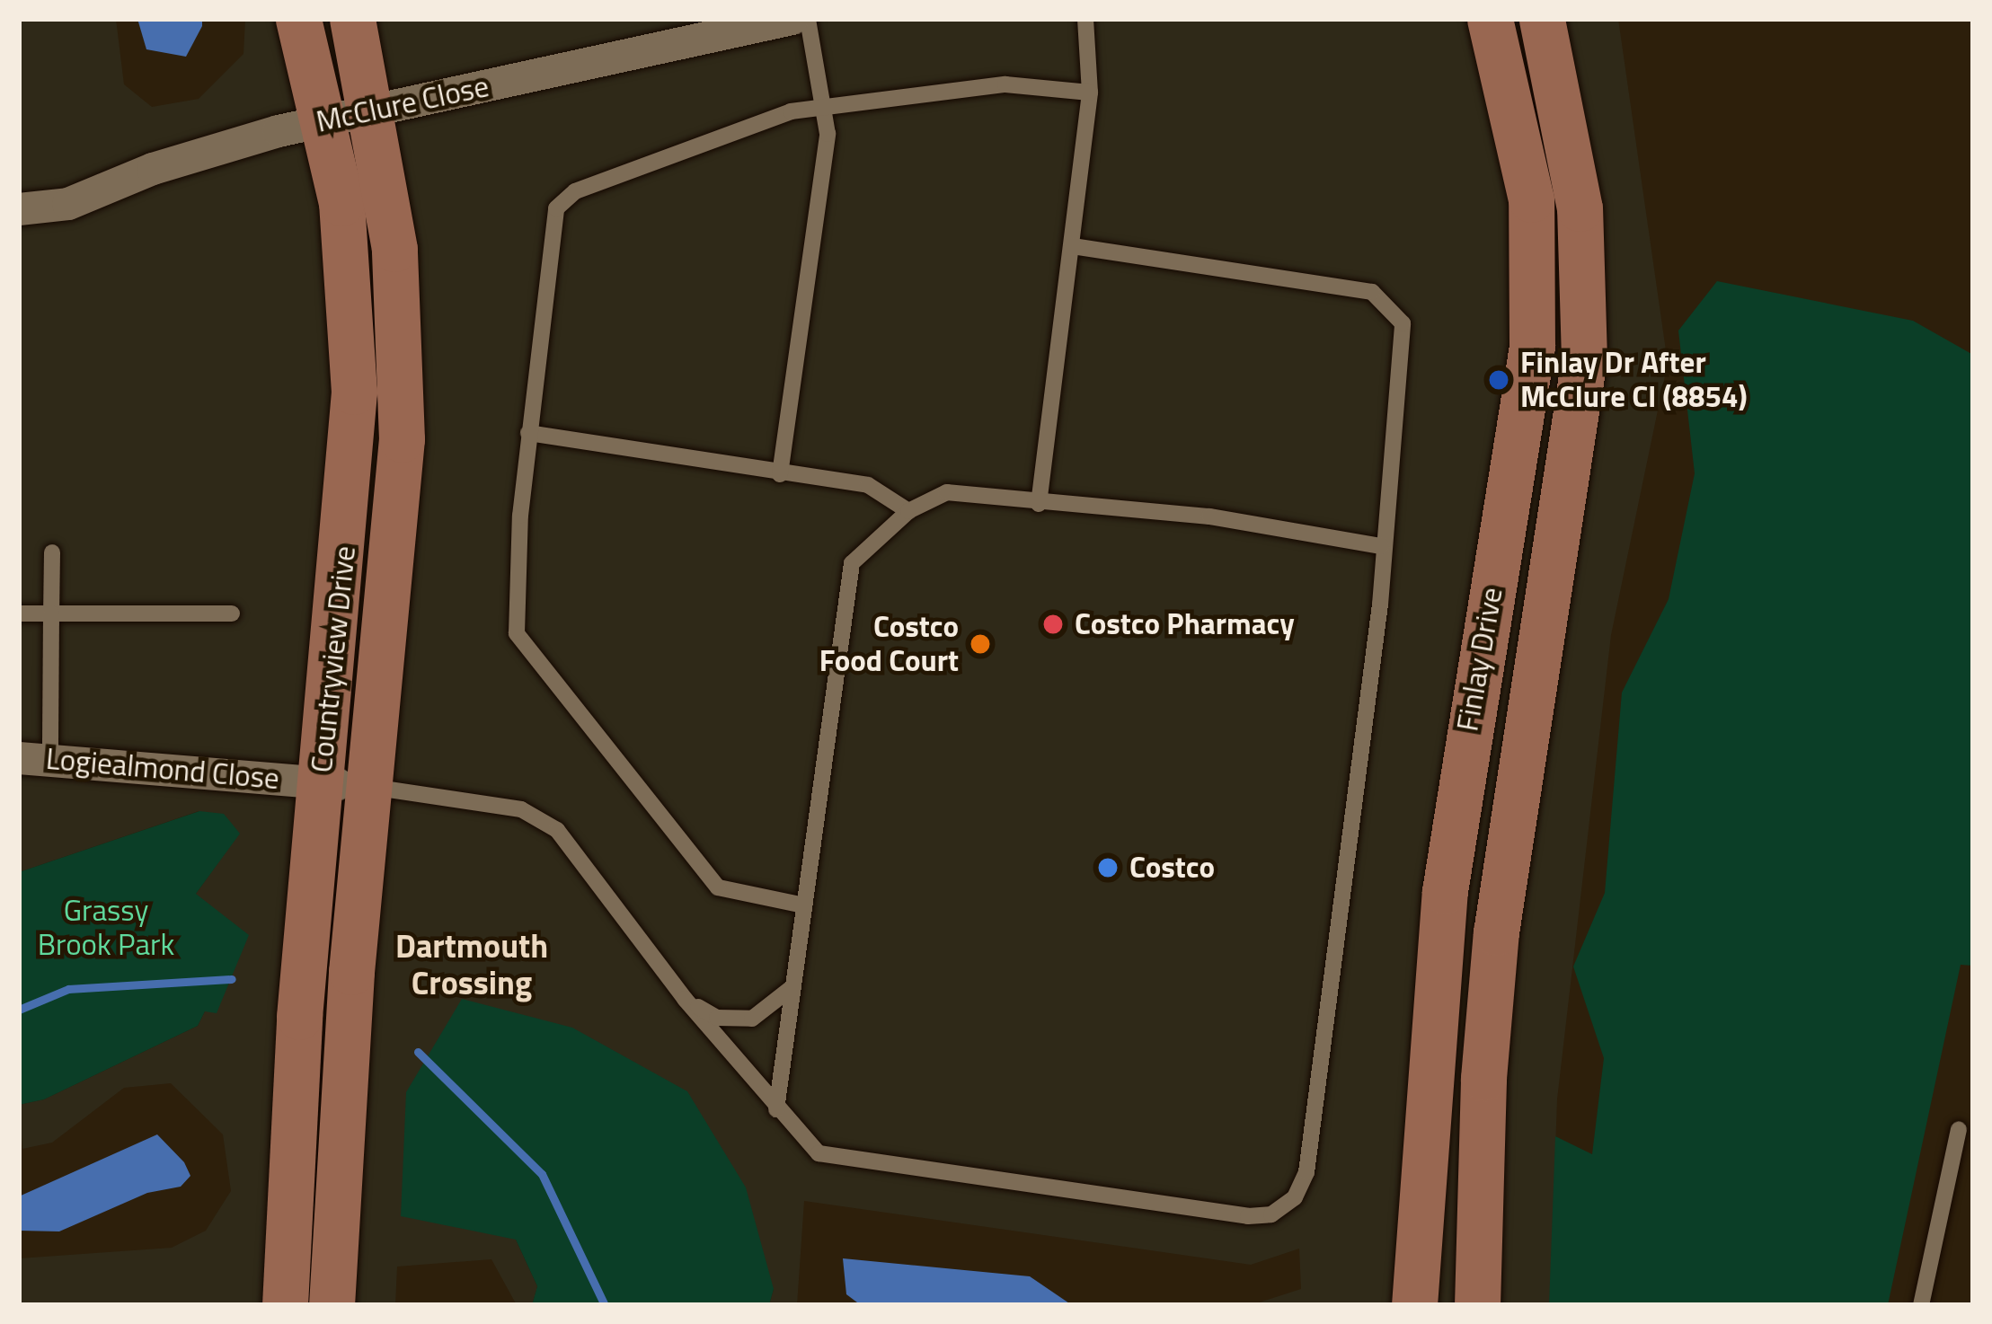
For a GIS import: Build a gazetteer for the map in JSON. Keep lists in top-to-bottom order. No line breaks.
{"streets":{"street":["McClure Close","Countryview Drive","Finlay Drive","Logiealmond Close"]},"crossings":[["McClure Close","Countryview Drive"],["Countryview Drive","Logiealmond Close"]],"districts":["Dartmouth Crossing"],"parks":["Grassy Brook Park"],"places":["Finlay Dr After McClure Cl (8854)","Costco Pharmacy","Costco Food Court","Costco"]}
